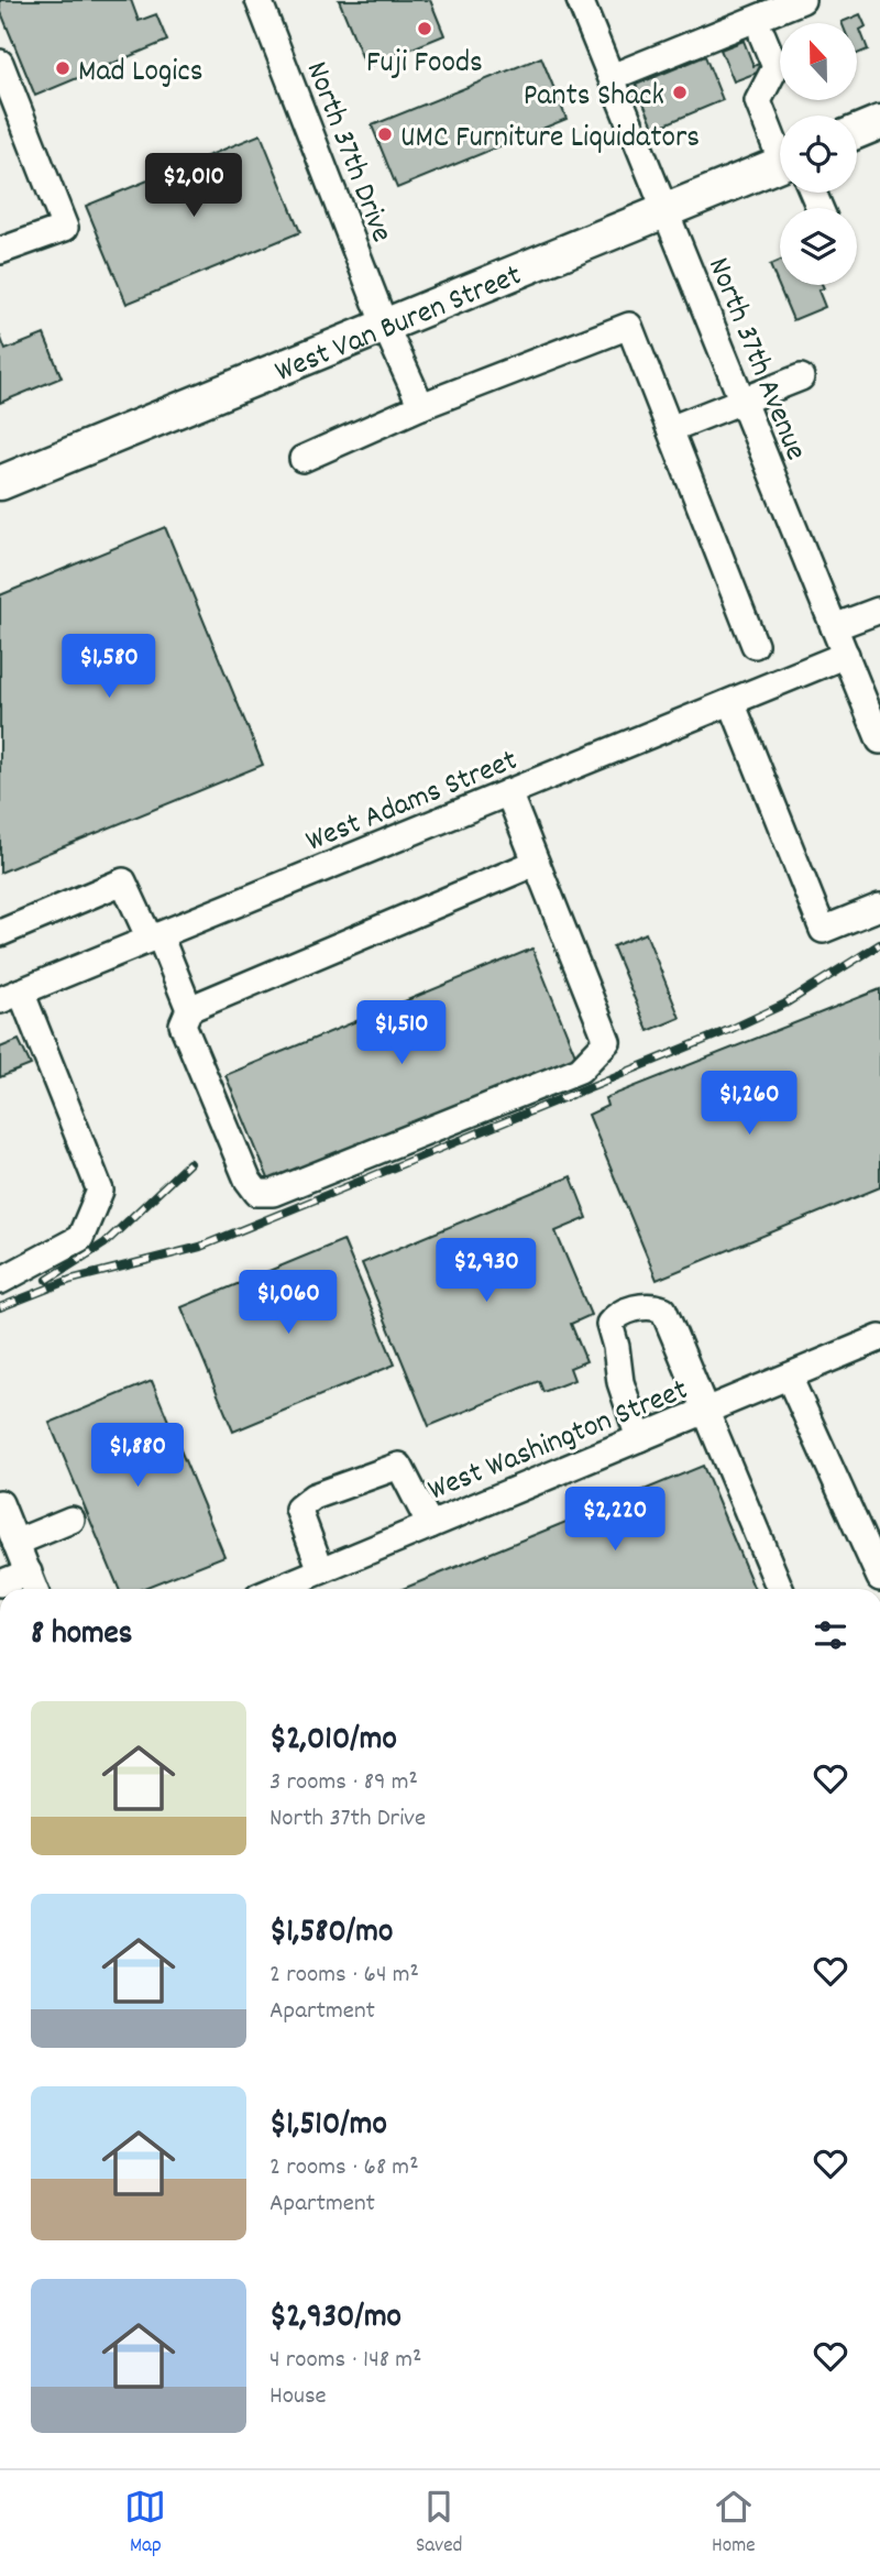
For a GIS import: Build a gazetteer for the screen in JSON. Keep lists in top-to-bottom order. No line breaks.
{"streets":{"main road":["West Van Buren Street"],"street":["North 37th Drive","North 37th Avenue","West Adams Street","West Washington Street"]},"crossings":[["North 37th Drive","West Van Buren Street"],["West Van Buren Street","North 37th Avenue"],["North 37th Avenue","West Adams Street"]],"places":["Fuji Foods","Mad Logics","Pants Shack","UMC Furniture Liquidators"],"north":"top","page":{"price":["$2,010","$1,580","$1,510","$1,260","$2,930","$1,060","$1,880","$2,220"],"heading":"8 homes","list":[{"name":"$2,010/mo","note":"3 rooms · 89 m² · North 37th Drive"},{"name":"$1,580/mo","note":"2 rooms · 64 m² · Apartment"},{"name":"$1,510/mo","note":"2 rooms · 68 m² · Apartment"},{"name":"$2,930/mo","note":"4 rooms · 148 m² · House"}],"tabs":["Map","Saved","Home"]}}
